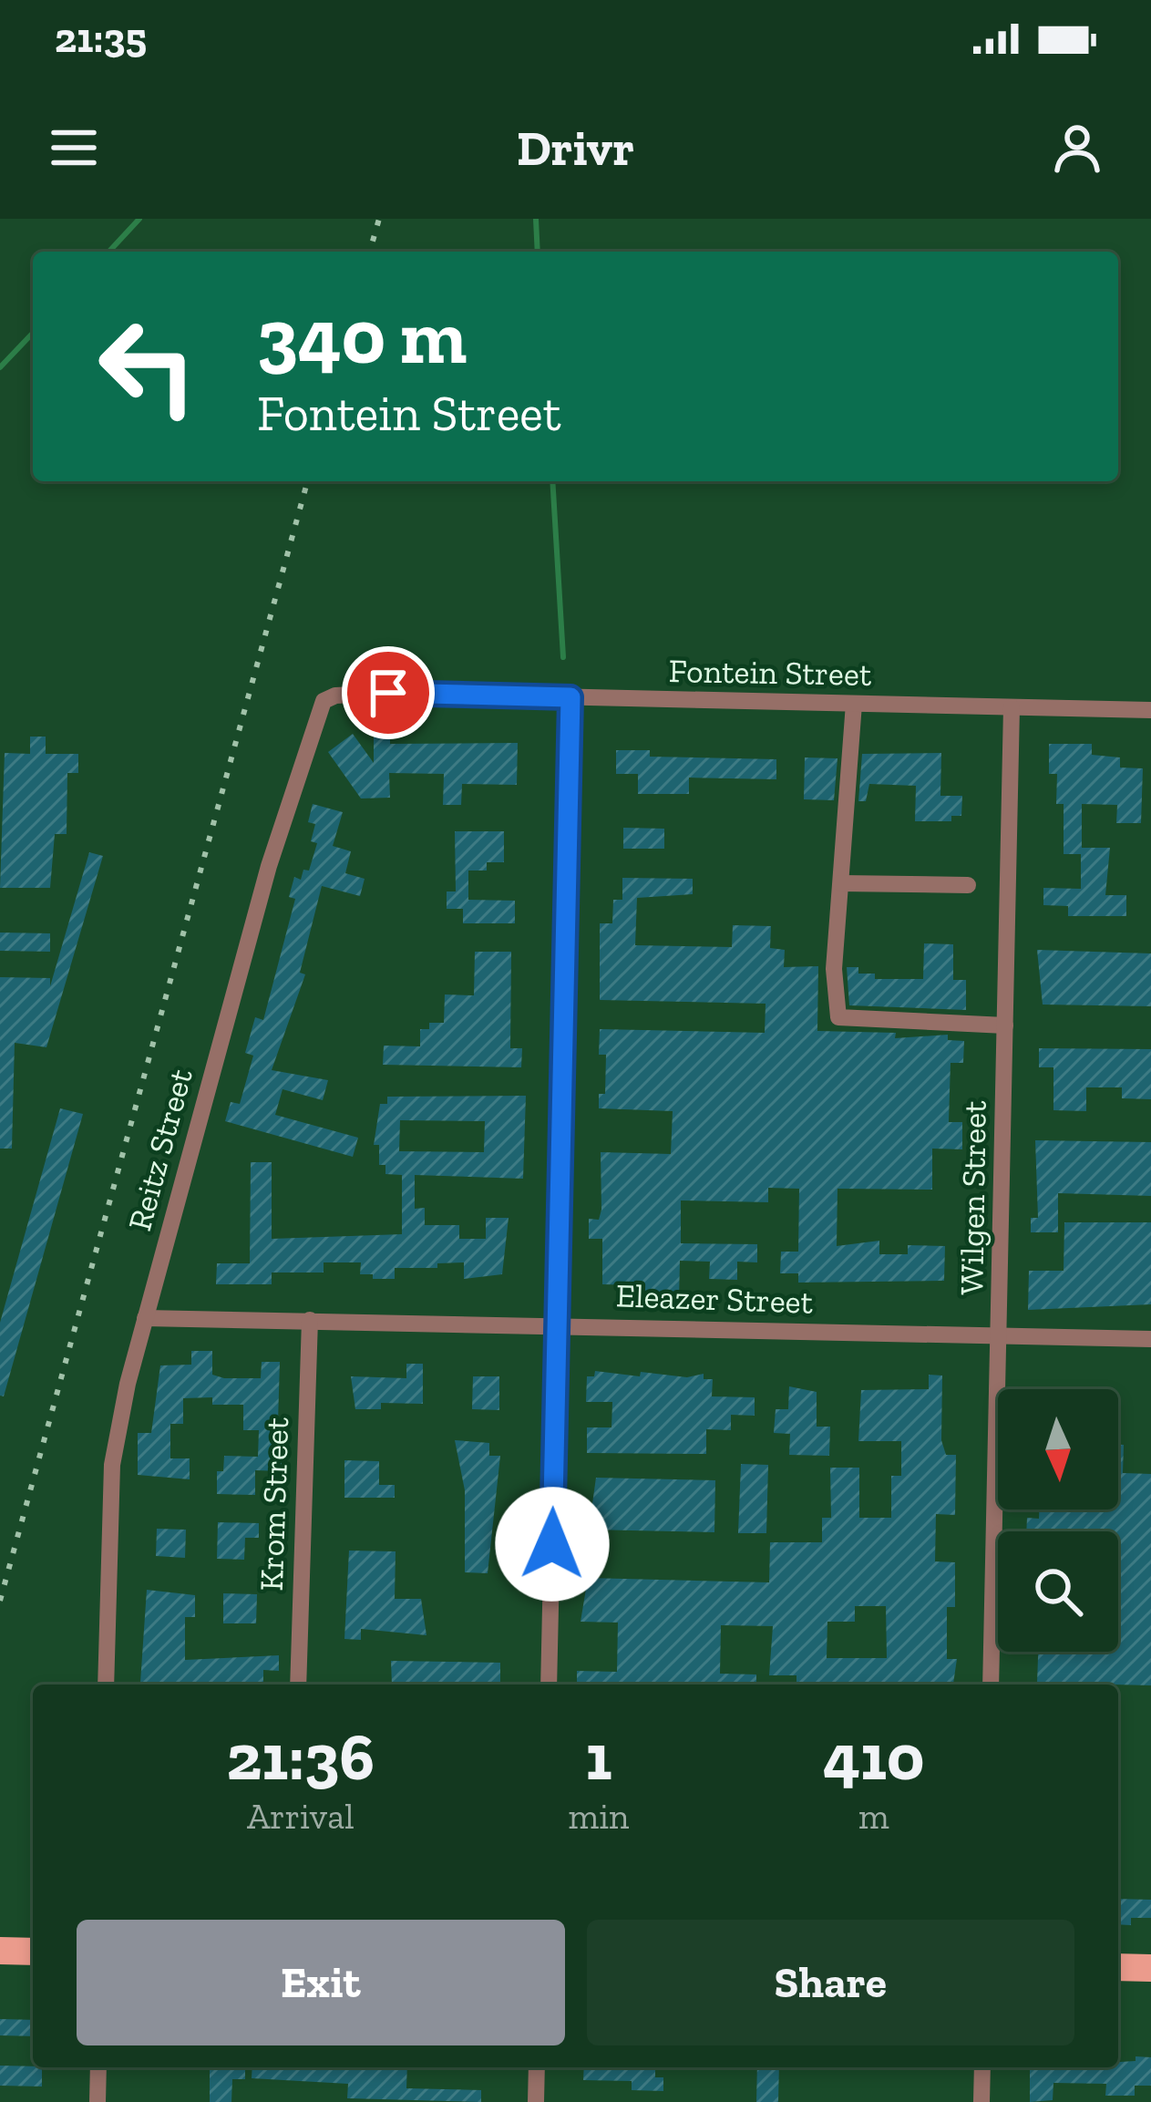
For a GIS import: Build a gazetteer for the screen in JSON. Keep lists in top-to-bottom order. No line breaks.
{"streets":{"street":["Fontein Street","Reitz Street","Wilgen Street","Eleazer Street","Krom Street"]},"crossings":[["Fontein Street","Reitz Street"],["Fontein Street","Wilgen Street"],["Reitz Street","Eleazer Street"],["Wilgen Street","Eleazer Street"],["Eleazer Street","Krom Street"]],"north":"bottom","page":{"status":"21:35","header":"Drivr","turn":["340 m","Fontein Street"],"eta":["21:36","Arrival","1","min","410","m"],"buttons":["Exit","Share"]}}
